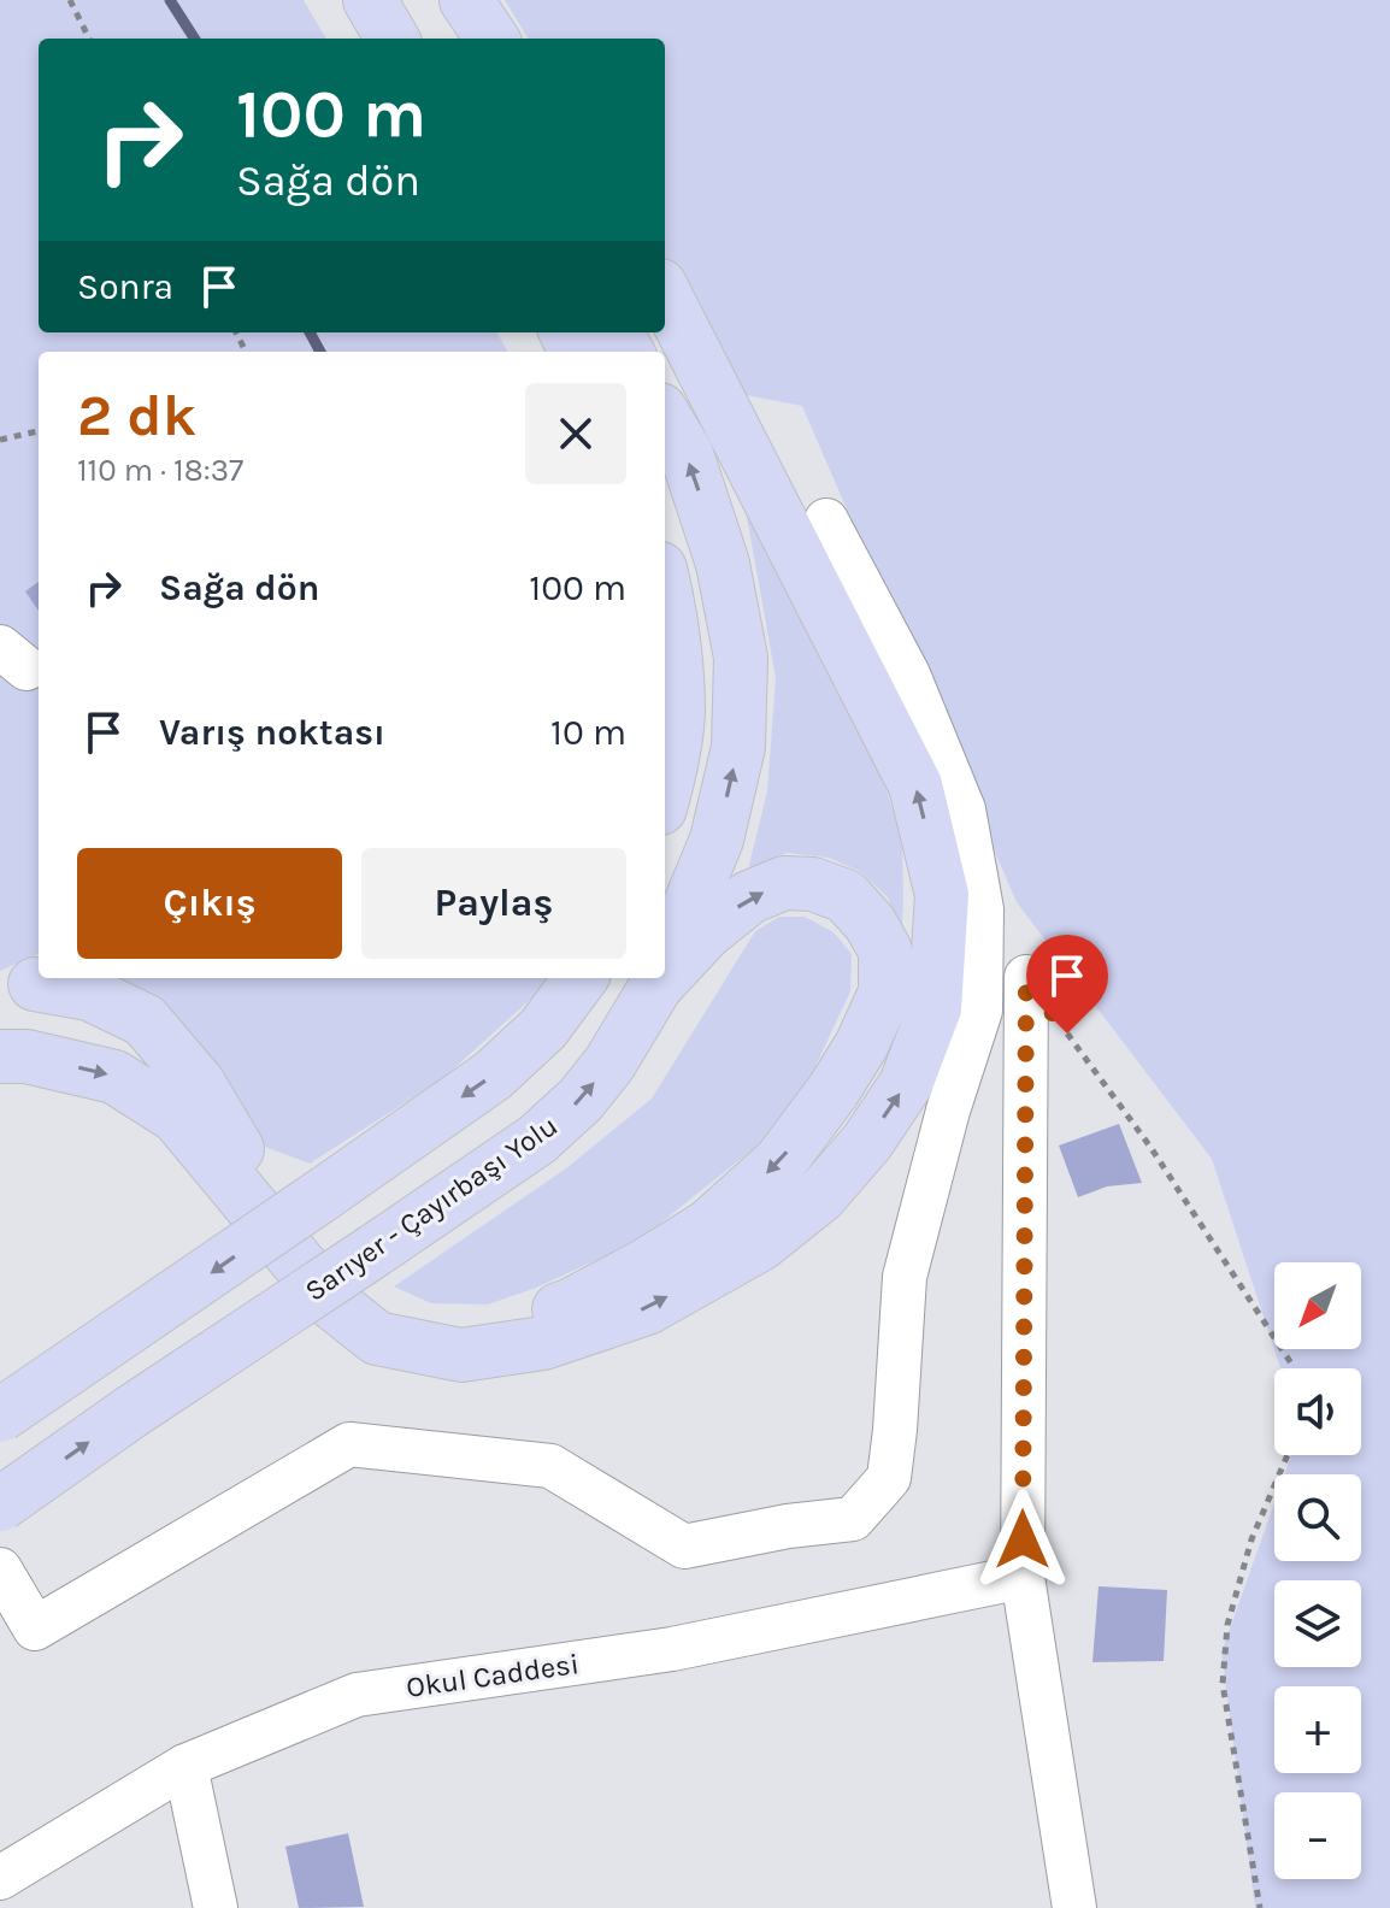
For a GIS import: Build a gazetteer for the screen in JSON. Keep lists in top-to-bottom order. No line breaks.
{"streets":{"main road":["Sarıyer - Çayırbaşı Yolu"],"street":["Okul Caddesi"]},"north":"bottom left","page":{"turn":["100 m","Sağa dön"],"then":"Sonra","heading":["2 dk","110 m · 18:37"],"list":[{"name":"Sağa dön","value":"100 m"},{"name":"Varış noktası","value":"10 m"}],"buttons":["Çıkış","Paylaş"],"map_buttons":["+","−"]}}
